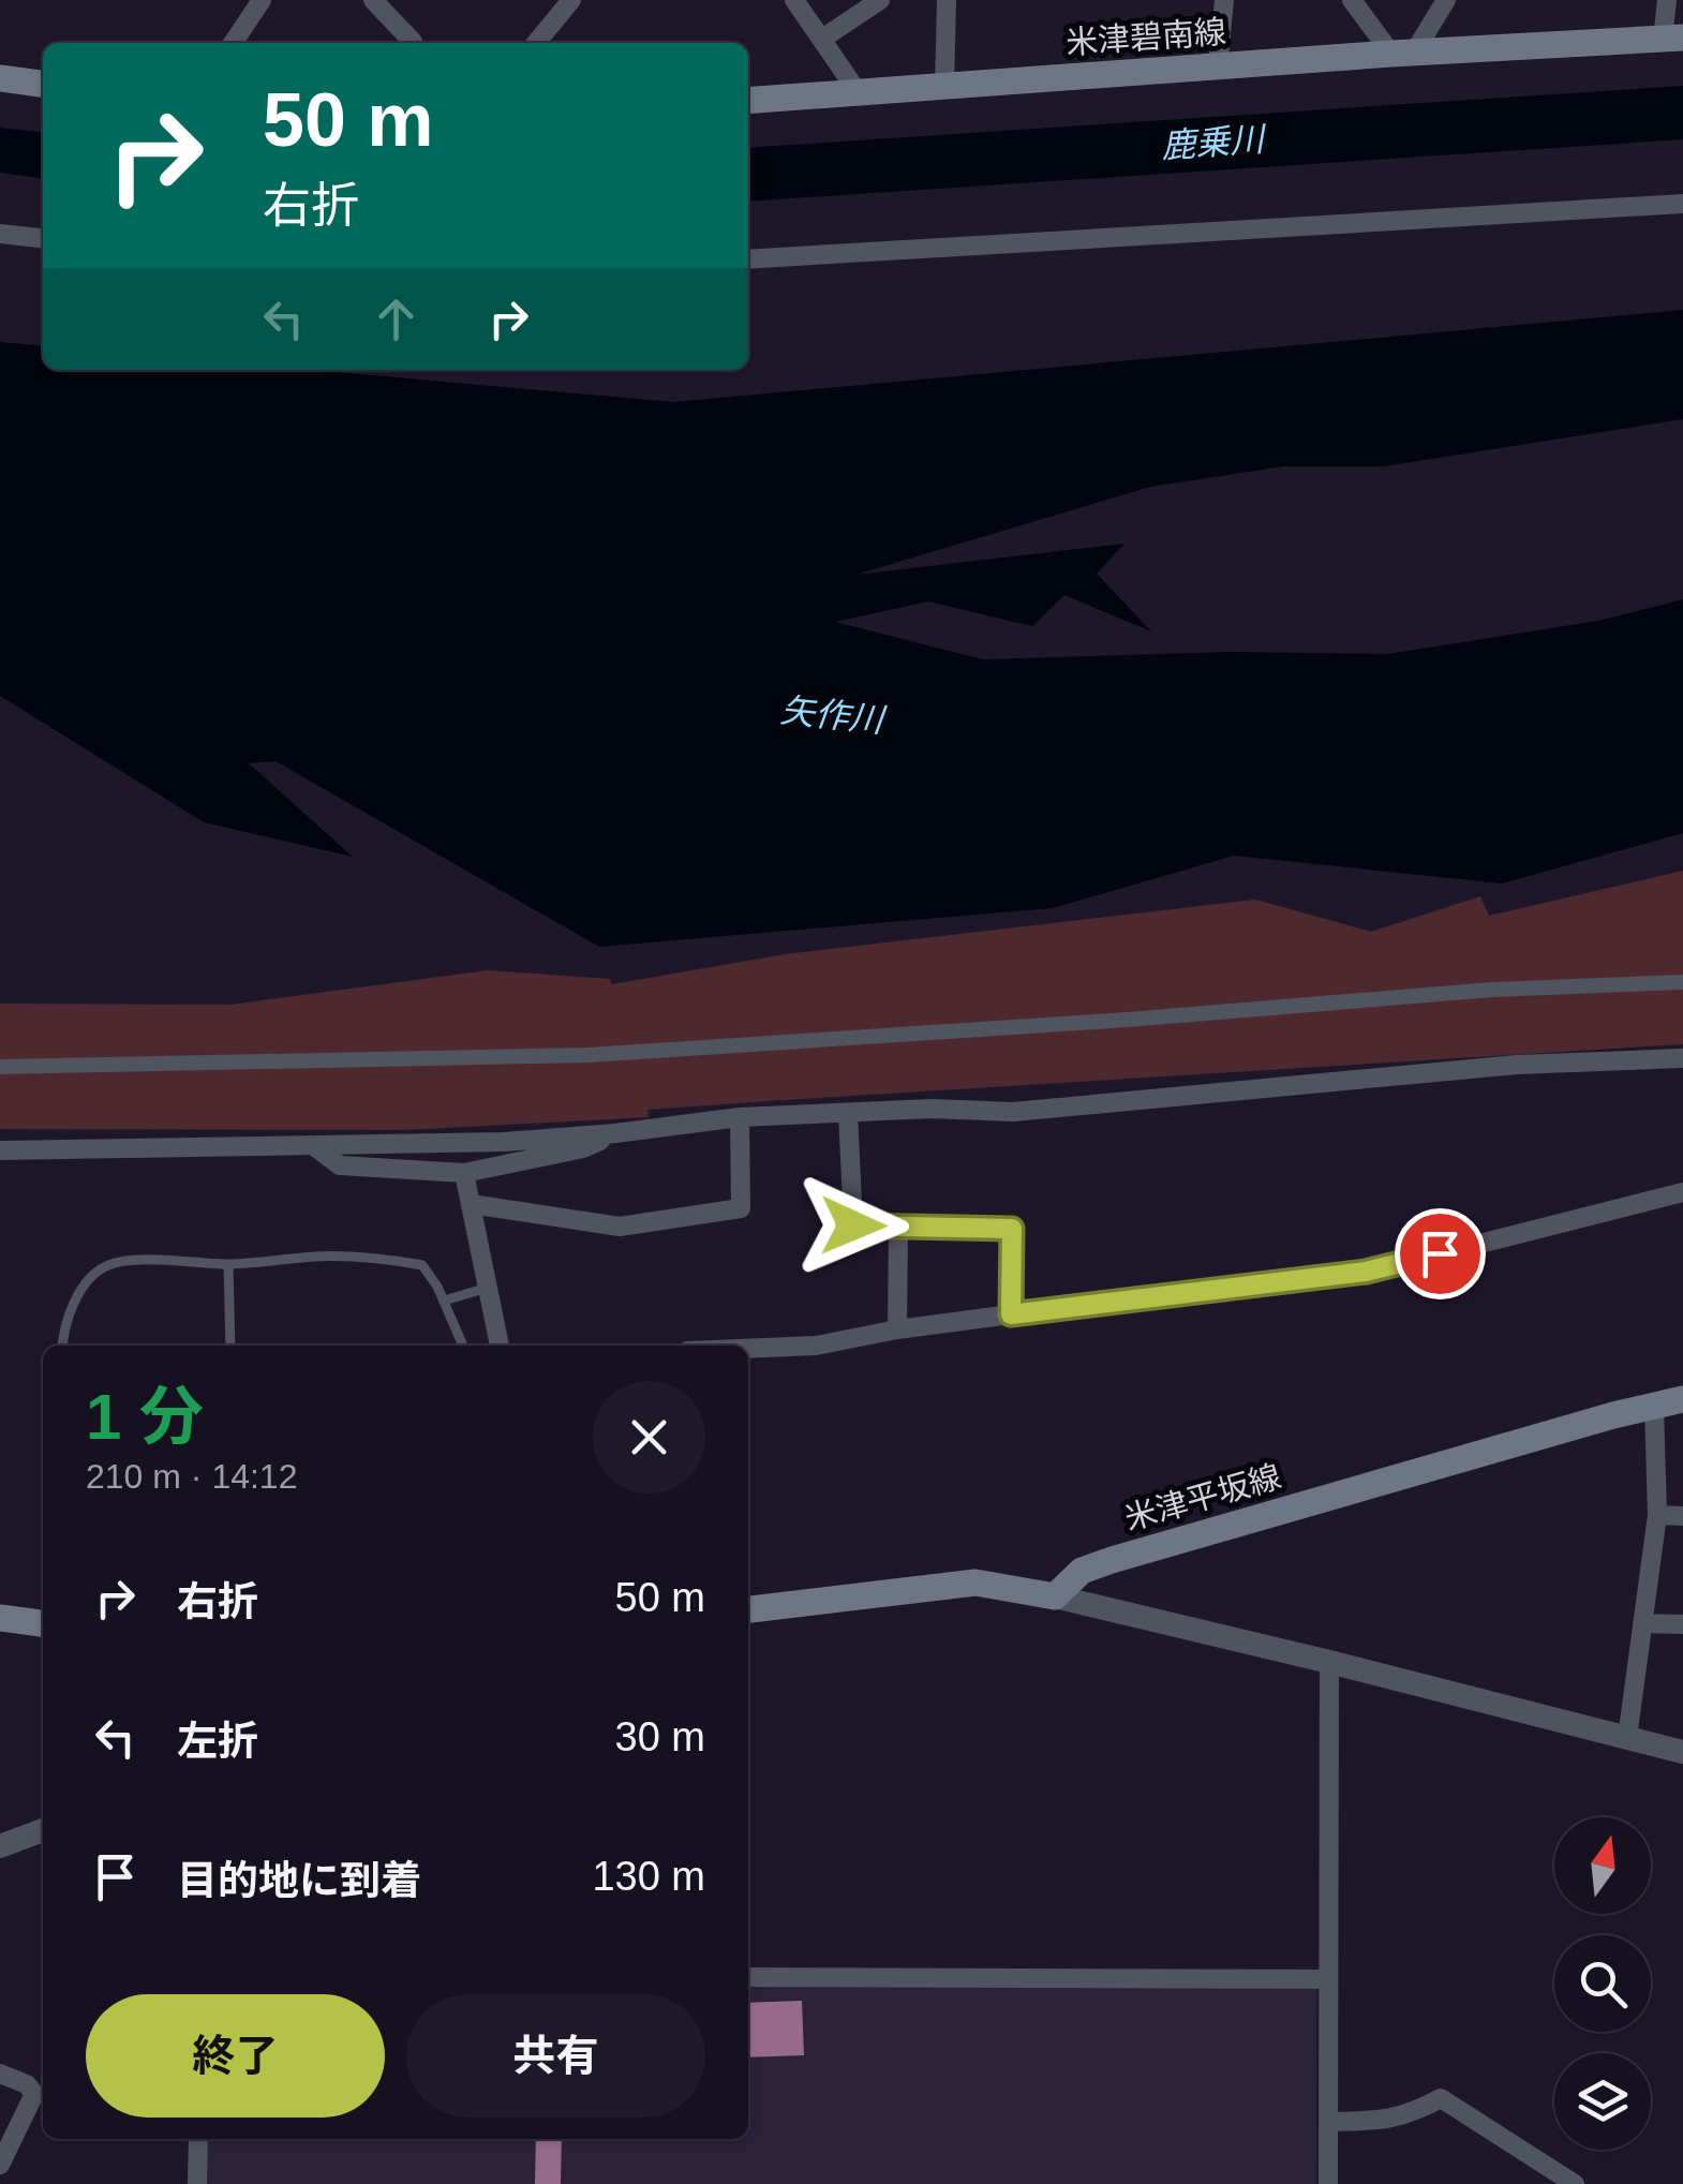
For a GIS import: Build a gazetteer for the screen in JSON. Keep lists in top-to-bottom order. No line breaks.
{"streets":{"main road":["米津碧南線","米津平坂線"]},"water":["鹿乗川","矢作川"],"north":"top","page":{"turn":["50 m","右折"],"heading":["1 分","210 m · 14:12"],"list":[{"name":"右折","value":"50 m"},{"name":"左折","value":"30 m"},{"name":"目的地に到着","value":"130 m"}],"buttons":["終了","共有"]}}
